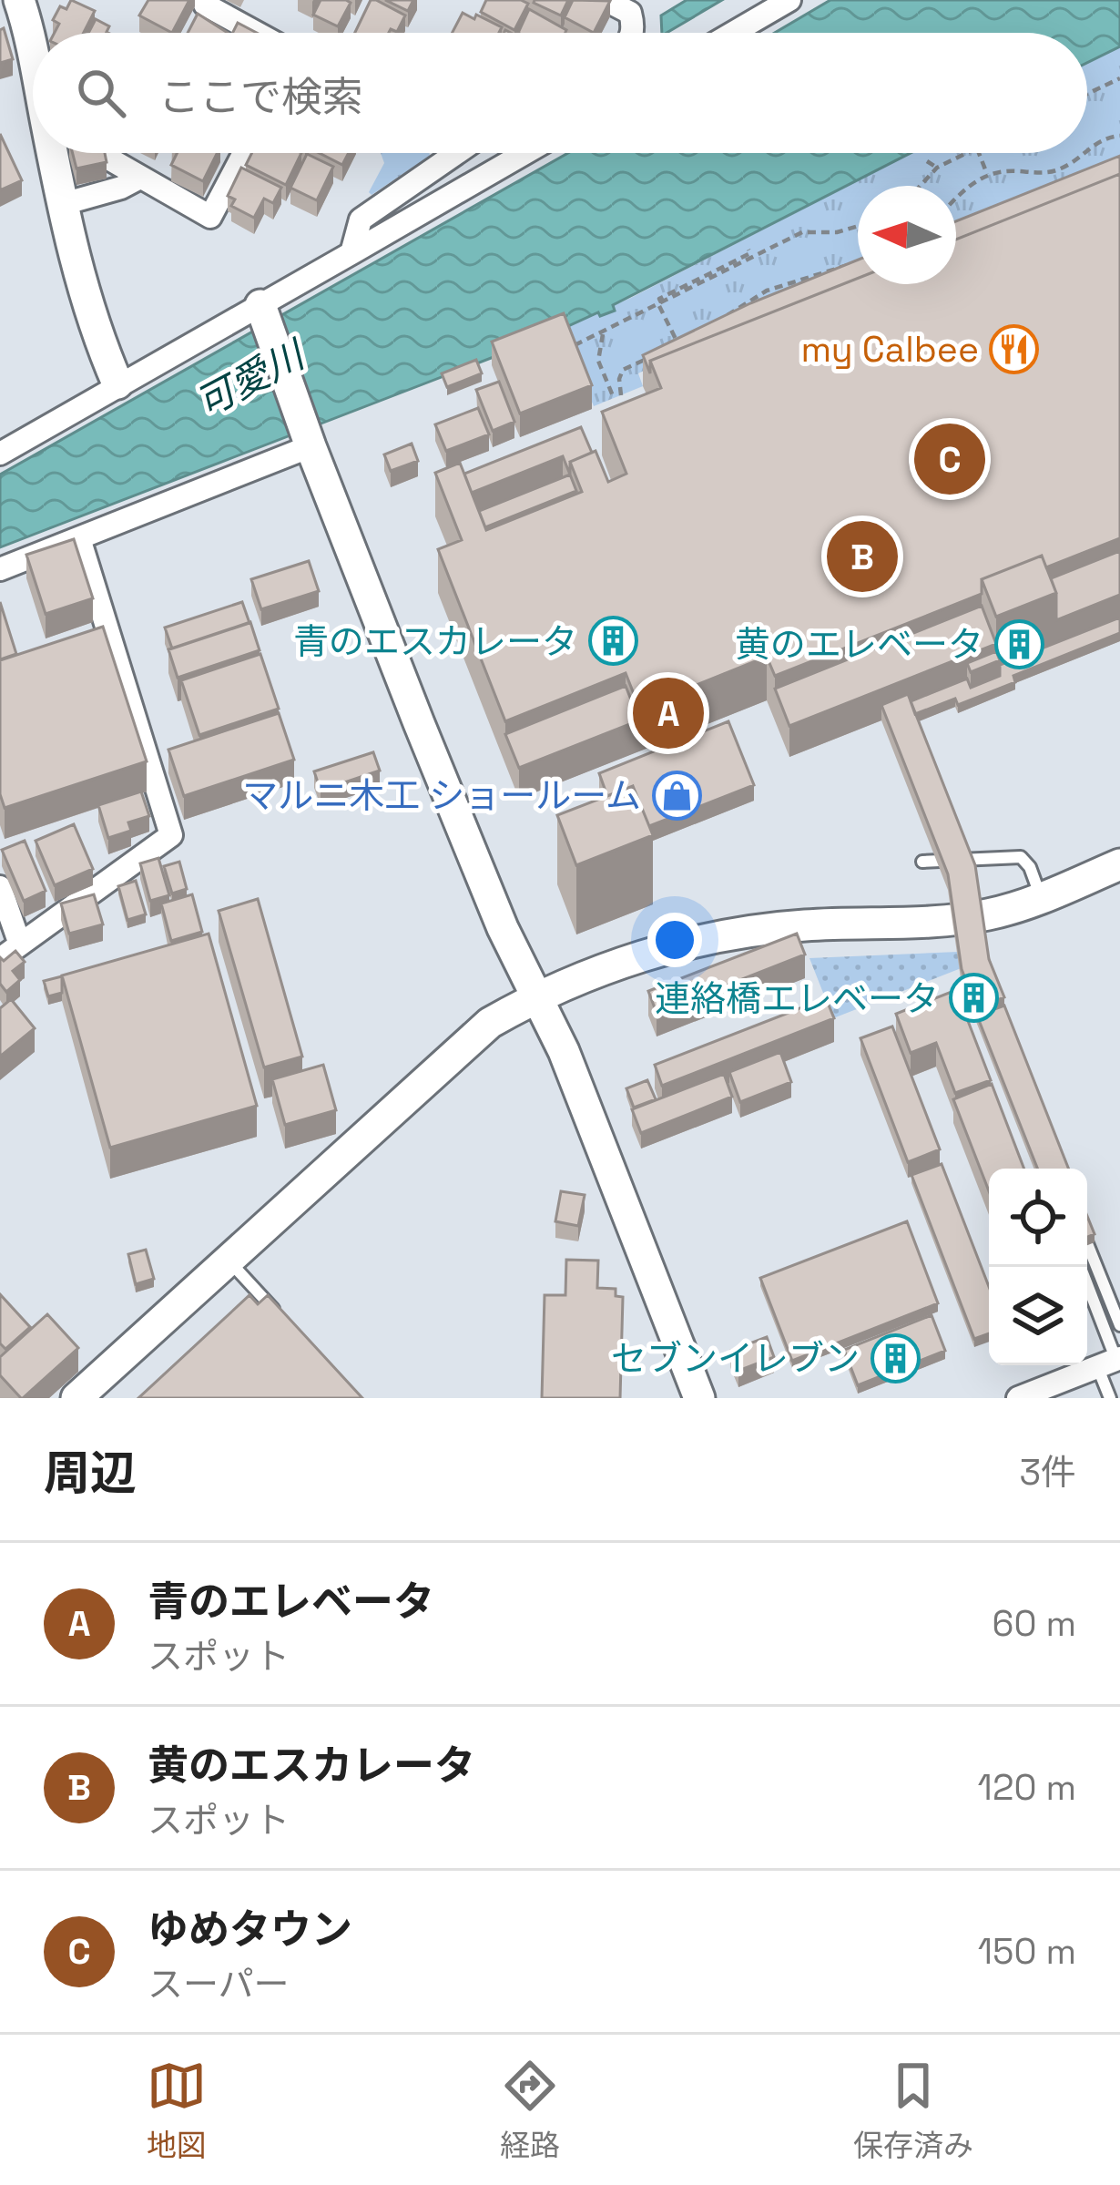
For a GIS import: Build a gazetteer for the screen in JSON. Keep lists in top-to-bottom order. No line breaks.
{"water":["可愛川"],"places":{"restaurant":["my Calbee"],"building":["青のエスカレータ","黄のエレベータ","連絡橋エレベータ","セブンイレブン"],"shop":["マルニ木工 ショールーム"]},"north":"left","page":{"search":"ここで検索","pins":["C","B","A"],"heading":["周辺","3件"],"list":[{"mark":"A","name":"青のエレベータ","note":"スポット","value":"60 m"},{"mark":"B","name":"黄のエスカレータ","note":"スポット","value":"120 m"},{"mark":"C","name":"ゆめタウン","note":"スーパー","value":"150 m"}],"nav":["地図","経路","保存済み"]}}
